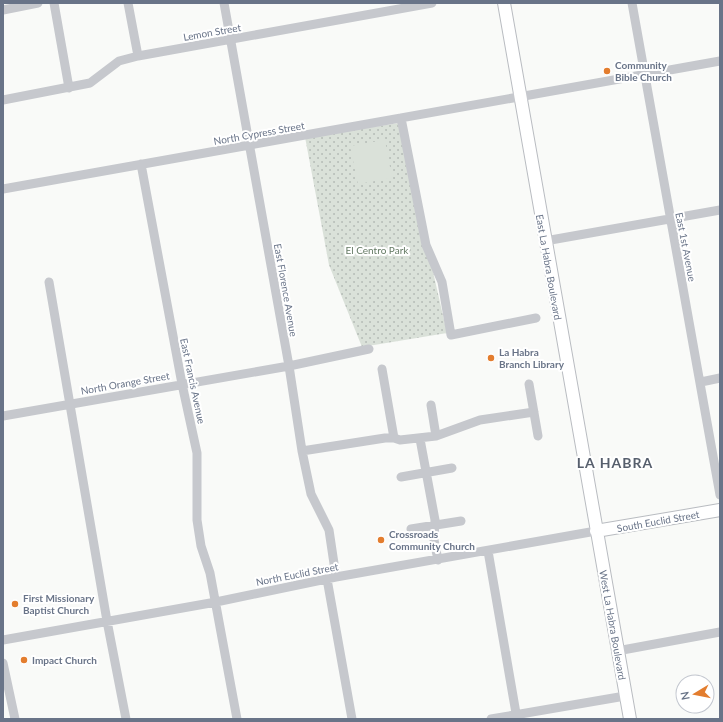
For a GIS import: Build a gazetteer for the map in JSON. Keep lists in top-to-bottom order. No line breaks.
{"streets":{"main road":["East La Habra Boulevard","South Euclid Street","West La Habra Boulevard"],"street":["Lemon Street","North Cypress Street","East 1st Avenue","East Florence Avenue","East Francis Avenue","North Orange Street","North Euclid Street"]},"crossings":[["Lemon Street","East Florence Avenue"],["North Cypress Street","East 1st Avenue"],["North Cypress Street","East La Habra Boulevard"],["North Cypress Street","East Florence Avenue"],["North Cypress Street","East Francis Avenue"],["East La Habra Boulevard","South Euclid Street"],["East La Habra Boulevard","North Euclid Street"],["East La Habra Boulevard","West La Habra Boulevard"],["East Florence Avenue","North Orange Street"],["East Florence Avenue","North Euclid Street"],["East Francis Avenue","North Orange Street"],["East Francis Avenue","North Euclid Street"],["South Euclid Street","North Euclid Street"],["South Euclid Street","West La Habra Boulevard"],["North Euclid Street","West La Habra Boulevard"]],"districts":["LA HABRA"],"parks":["El Centro Park"],"places":["Community Bible Church","La Habra Branch Library","Crossroads Community Church","First Missionary Baptist Church","Impact Church"],"north":"left"}
